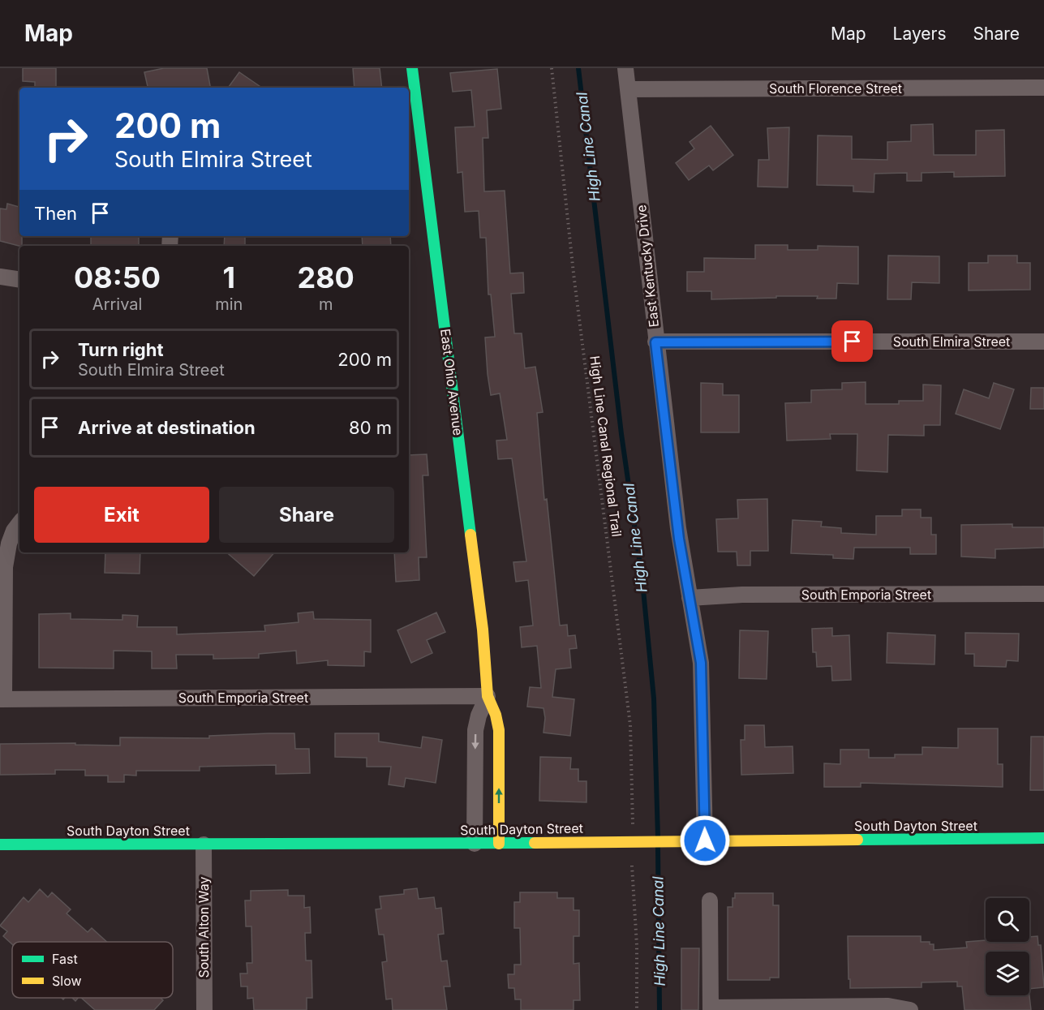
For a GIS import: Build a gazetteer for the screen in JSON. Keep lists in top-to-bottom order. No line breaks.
{"streets":{"street":["South Florence Street","East Kentucky Drive","South Elmira Street","East Ohio Avenue","South Emporia Street","South Dayton Street","South Alton Way"],"path":["High Line Canal Regional Trail"]},"crossings":[["South Florence Street","East Kentucky Drive"],["East Kentucky Drive","South Elmira Street"],["East Kentucky Drive","South Emporia Street"],["East Kentucky Drive","South Dayton Street"],["East Ohio Avenue","South Emporia Street"],["East Ohio Avenue","South Dayton Street"],["South Dayton Street","South Alton Way"]],"water":["High Line Canal"],"legend":["Fast","Slow"],"page":{"header":"Map","nav":["Map","Layers","Share"],"turn":["200 m","South Elmira Street"],"then":"Then","eta":["08:50","Arrival","1","min","280","m"],"list":[{"name":"Turn right","note":"South Elmira Street","value":"200 m"},{"name":"Arrive at destination","value":"80 m"}],"buttons":["Exit","Share"]}}
